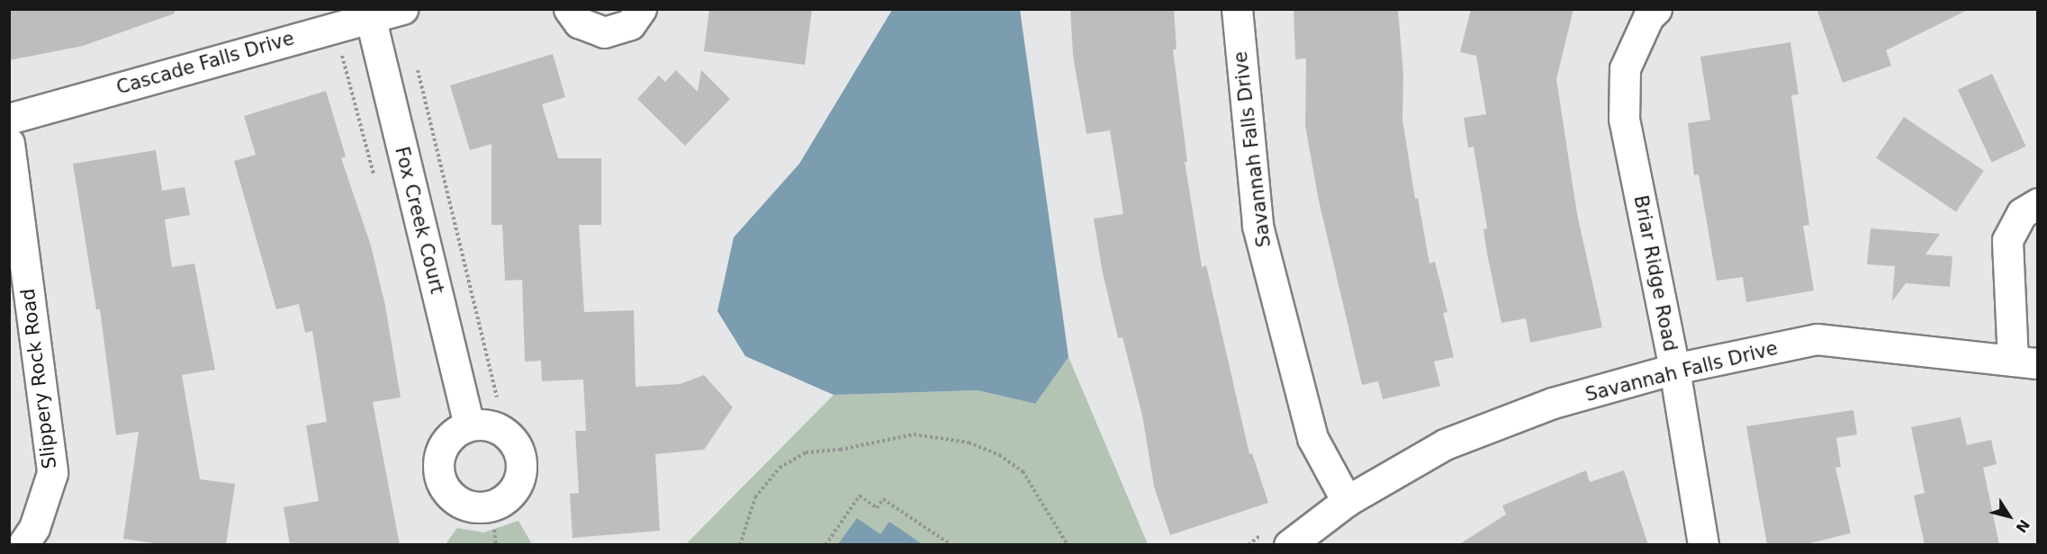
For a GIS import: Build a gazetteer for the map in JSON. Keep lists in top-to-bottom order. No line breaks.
{"streets":{"street":["Cascade Falls Drive","Savannah Falls Drive","Fox Creek Court","Briar Ridge Road","Slippery Rock Road"]},"crossings":[["Cascade Falls Drive","Fox Creek Court"],["Savannah Falls Drive","Briar Ridge Road"]],"north":"bottom right"}
